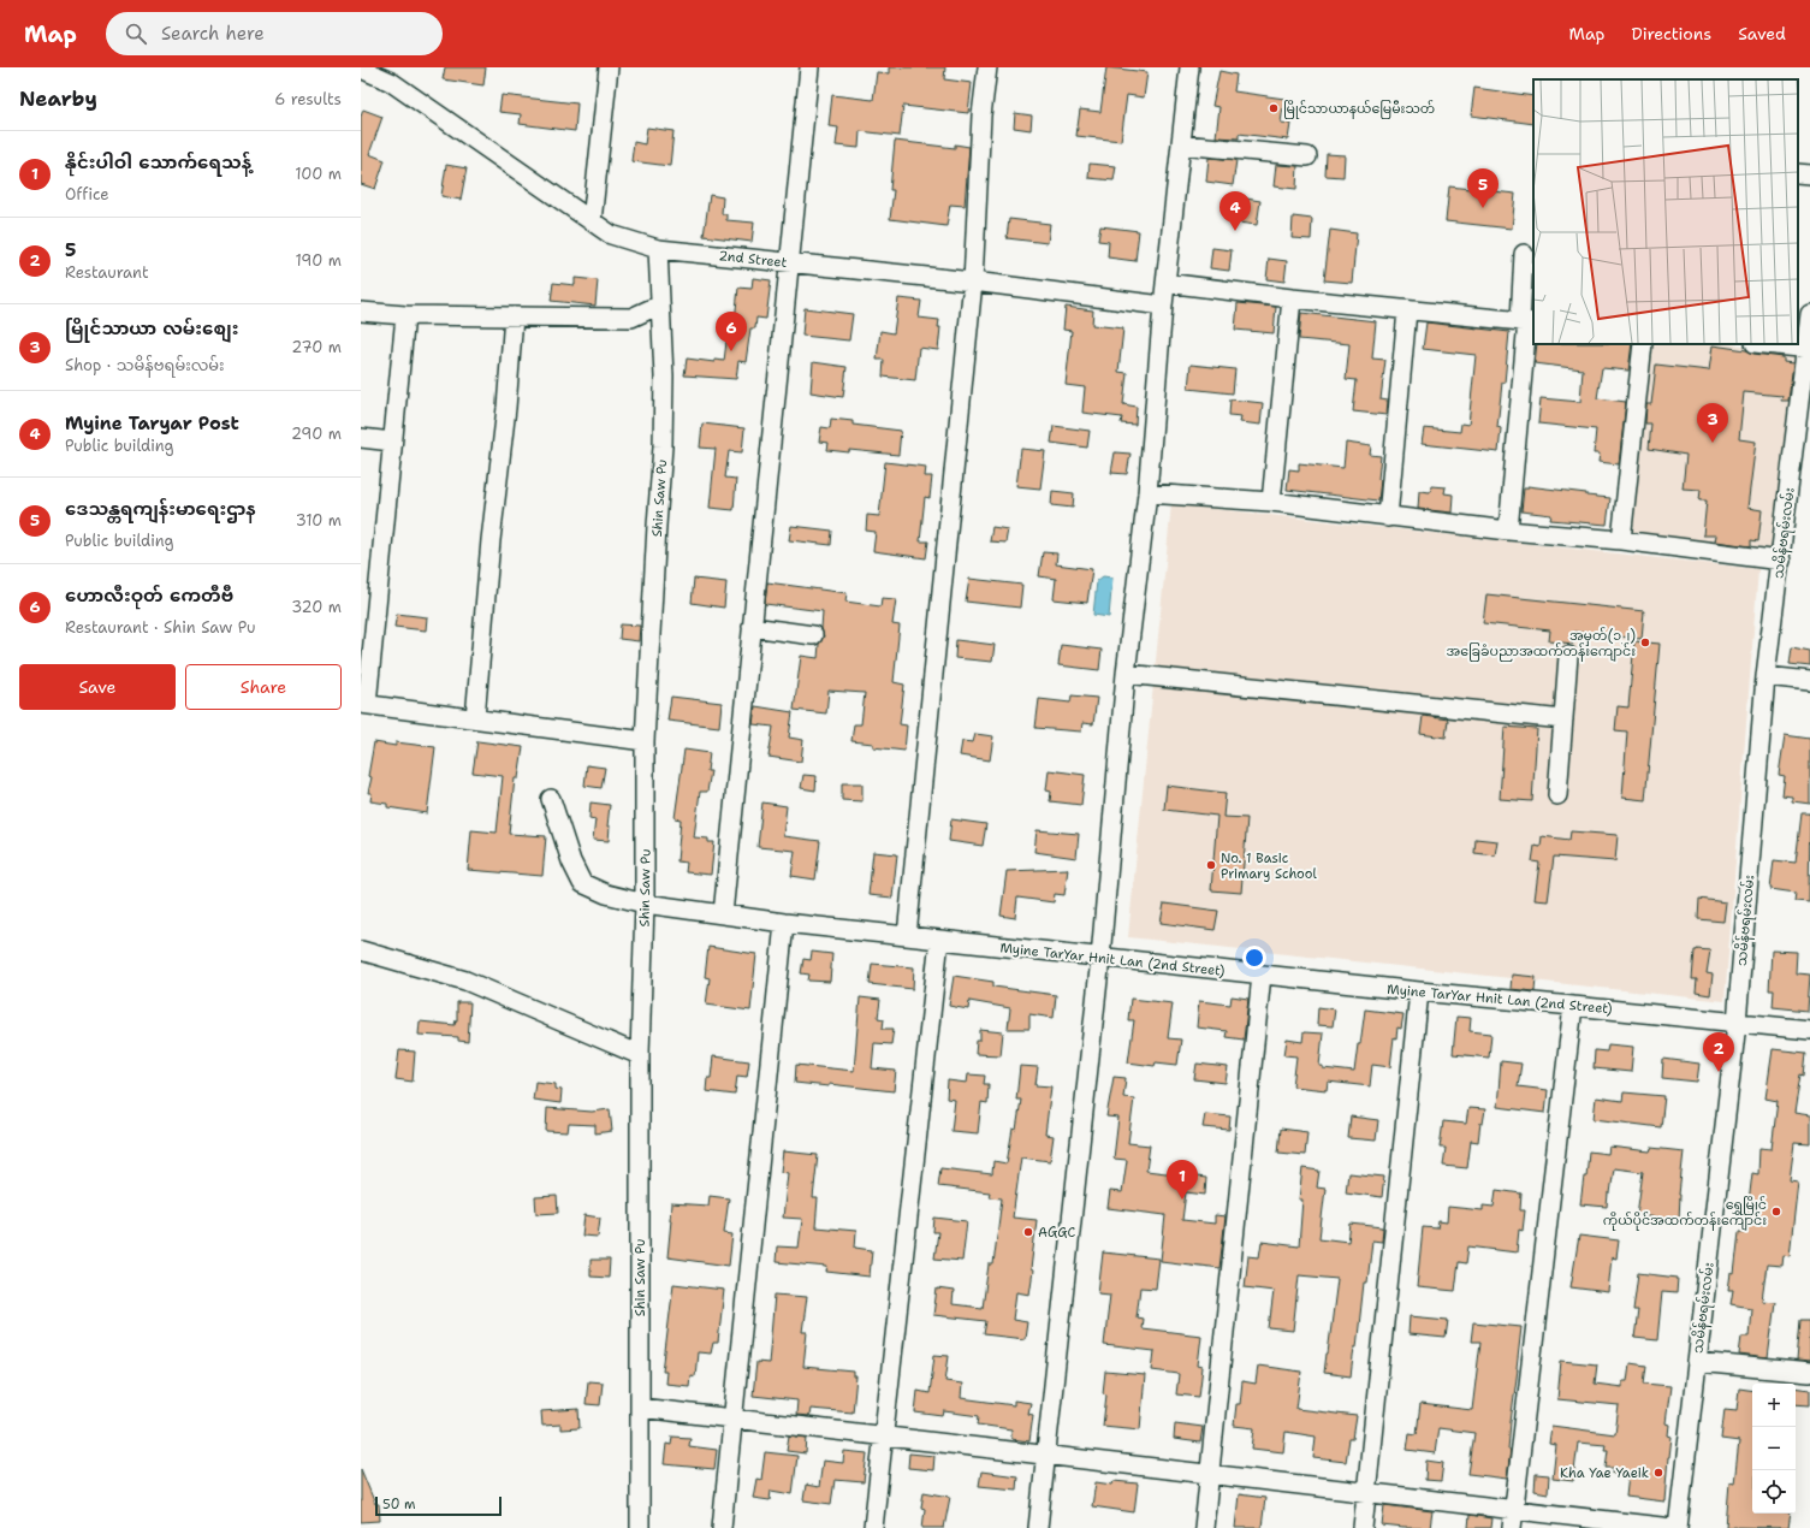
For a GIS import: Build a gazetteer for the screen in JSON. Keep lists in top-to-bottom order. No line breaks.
{"streets":{"street":["2nd Street","Shin Saw Pu","သမိန်ဗရမ်းလမ်း","Myine TarYar Hnit Lan (2nd Street)"]},"crossings":[["2nd Street","Shin Saw Pu"],["Shin Saw Pu","Myine TarYar Hnit Lan (2nd Street)"],["သမိန်ဗရမ်းလမ်း","Myine TarYar Hnit Lan (2nd Street)"]],"places":["မြိုင်သာယာနယ်မြေမီးသတ်","အမှတ်(၁၂) အခြေခံပညာအထက်တန်းကျောင်း","No. 1 Basic Primary School","ရွှေမြိုင် ကိုယ်ပိုင်အထက်တန်းကျောင်း","AGGC","Kha Yae Yaeik"],"scale_bar":"50 m","page":{"header":"Map","search":"Search here","nav":["Map","Directions","Saved"],"heading":["Nearby","6 results"],"list":[{"mark":"1","name":"နိုင်းပါဝါ သောက်ရေသန့်","note":"Office","value":"100 m"},{"mark":"2","name":"5","note":"Restaurant","value":"190 m"},{"mark":"3","name":"မြိုင်သာယာ လမ်းစျေး","note":"Shop · သမိန်ဗရမ်းလမ်း","value":"270 m"},{"mark":"4","name":"Myine Taryar Post","note":"Public building","value":"290 m"},{"mark":"5","name":"ဒေသန္တရကျန်းမာရေးဌာန","note":"Public building","value":"310 m"},{"mark":"6","name":"ဟောလီးဝုတ် ကေတီဗီ","note":"Restaurant · Shin Saw Pu","value":"320 m"}],"pins":["5","4","6","3","2","1"],"buttons":["Save","Share"],"map_buttons":["+","−"],"scale":"50 m"}}
